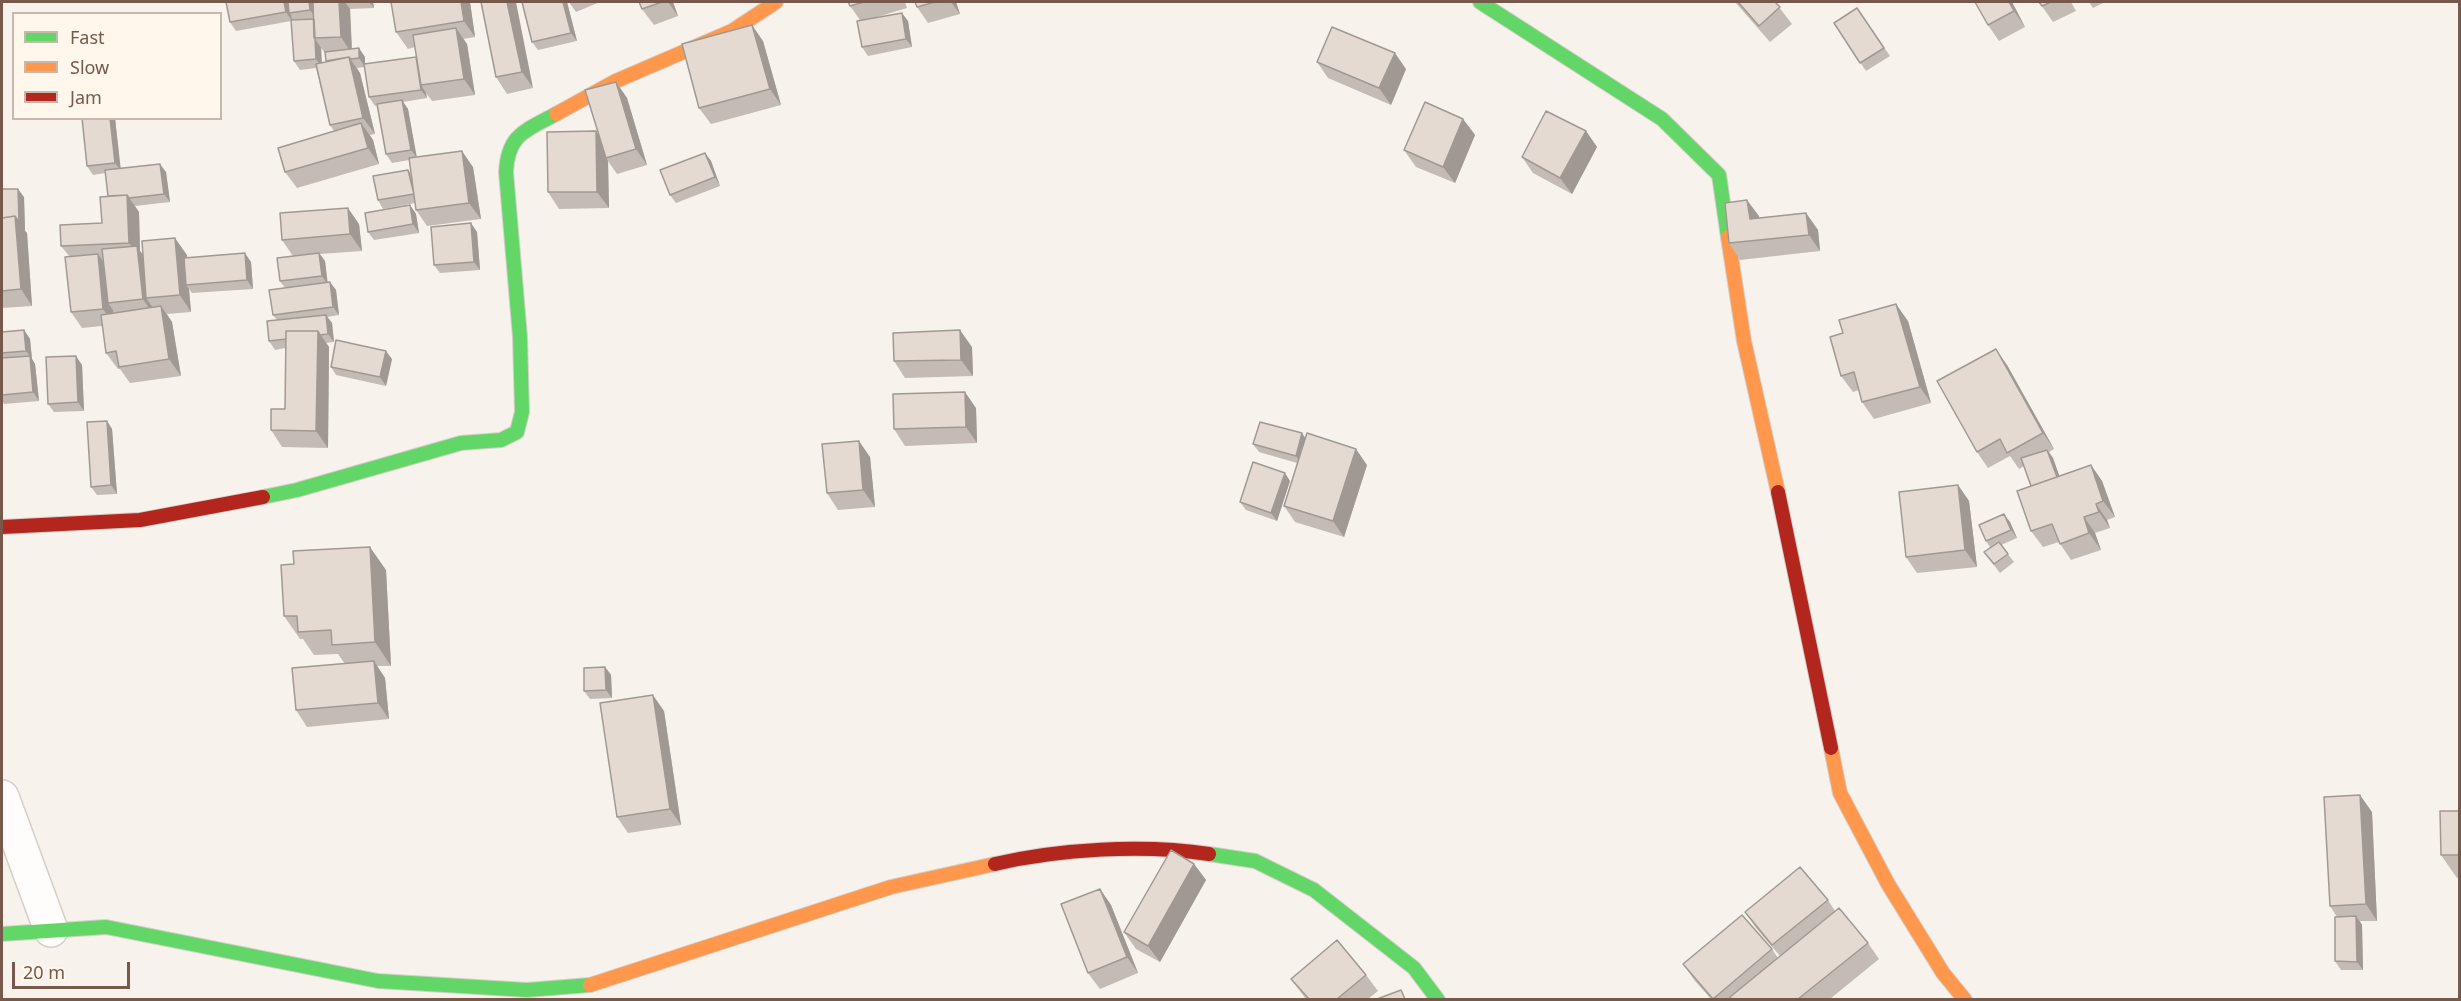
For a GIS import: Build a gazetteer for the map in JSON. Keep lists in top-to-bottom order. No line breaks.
{"legend":["Fast","Slow","Jam"],"scale_bar":"20 m"}
